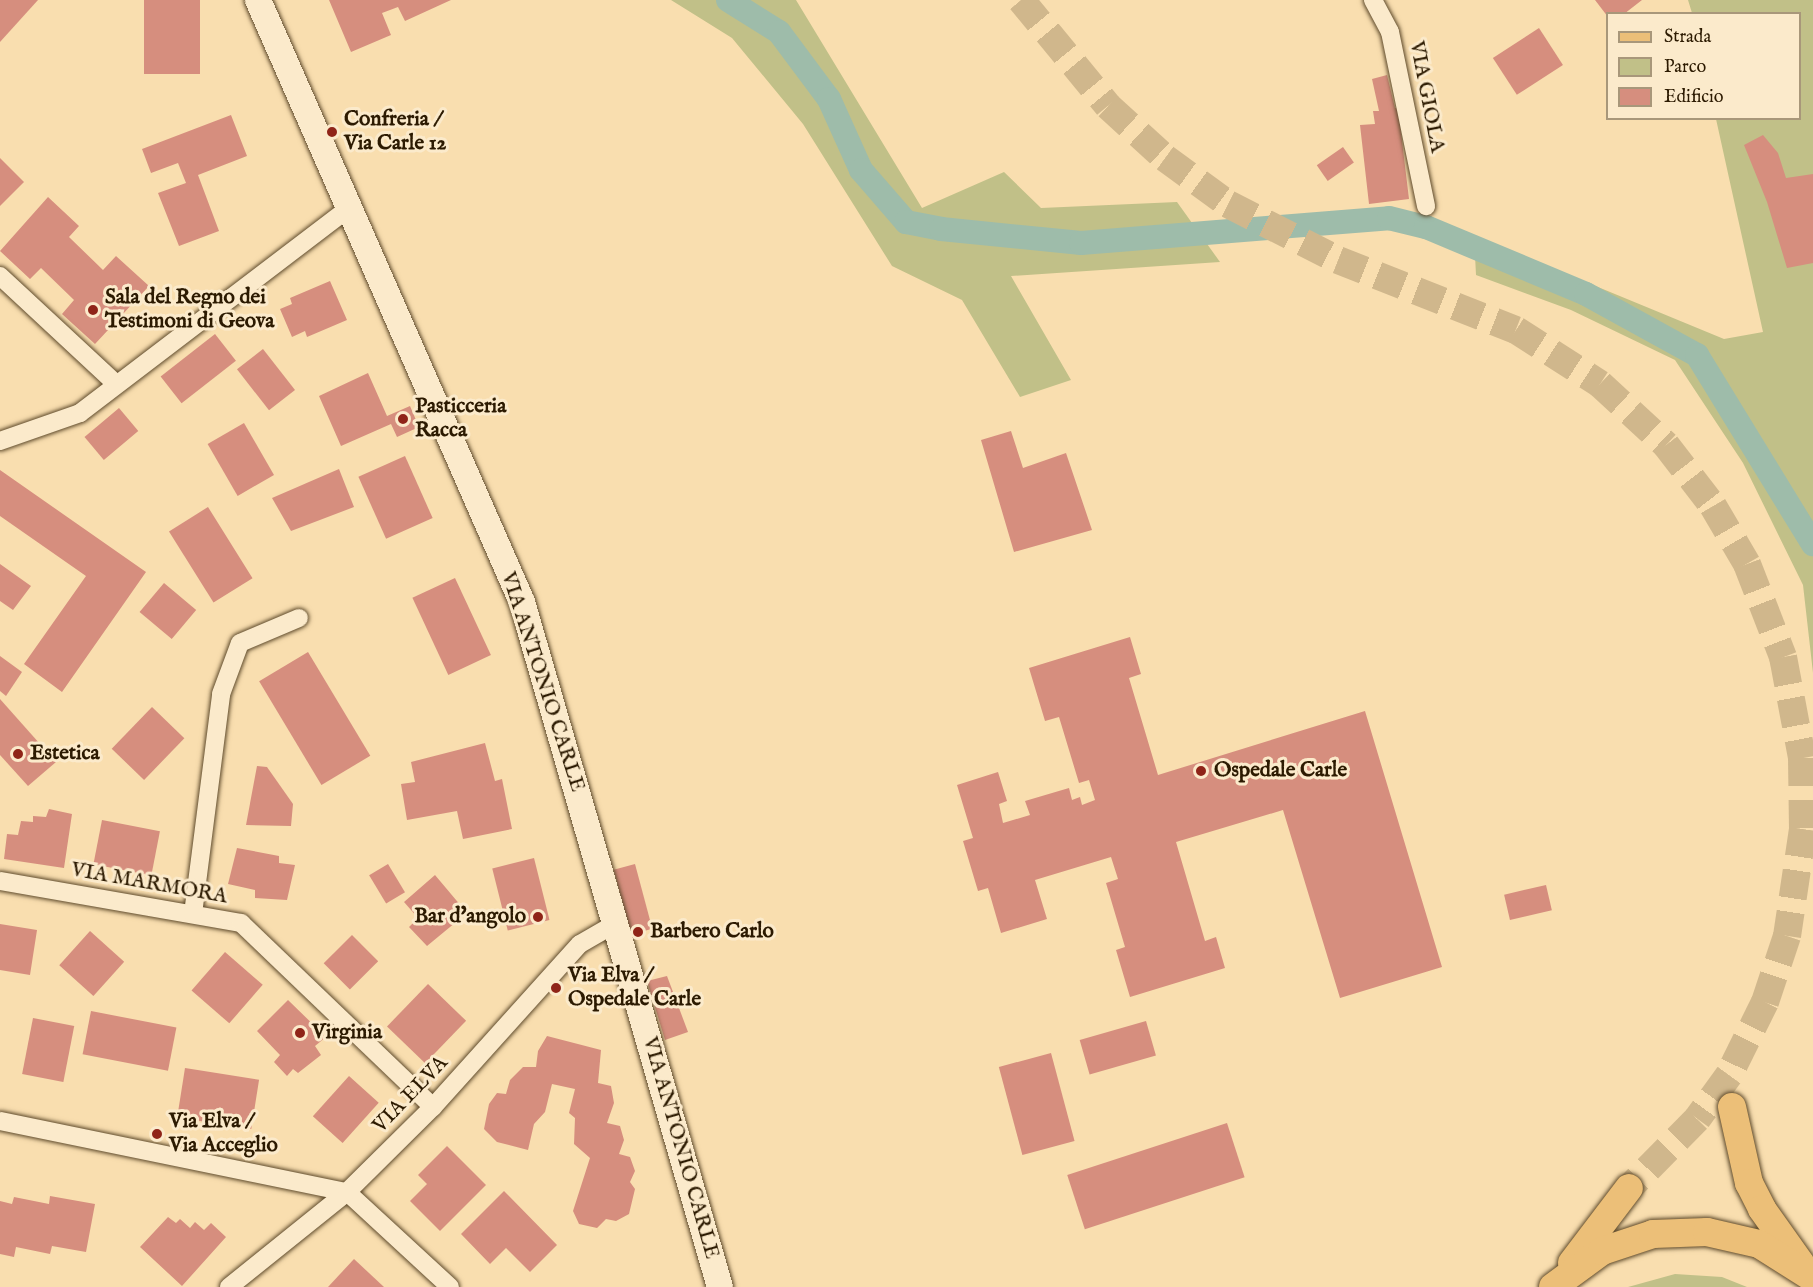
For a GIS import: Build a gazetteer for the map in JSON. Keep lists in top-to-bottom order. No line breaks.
{"streets":{"street":["VIA GIOLA","VIA ANTONIO CARLE","VIA MARMORA","VIA ELVA"]},"crossings":[["VIA ANTONIO CARLE","VIA ELVA"],["VIA MARMORA","VIA ELVA"]],"places":["Confreria / Via Carle 12","Sala del Regno dei Testimoni di Geova","Pasticceria Racca","Estetica","Ospedale Carle","Bar d'angolo","Barbero Carlo","Via Elva / Ospedale Carle","Virginia","Via Elva / Via Acceglio"],"legend":["Strada","Parco","Edificio"]}
